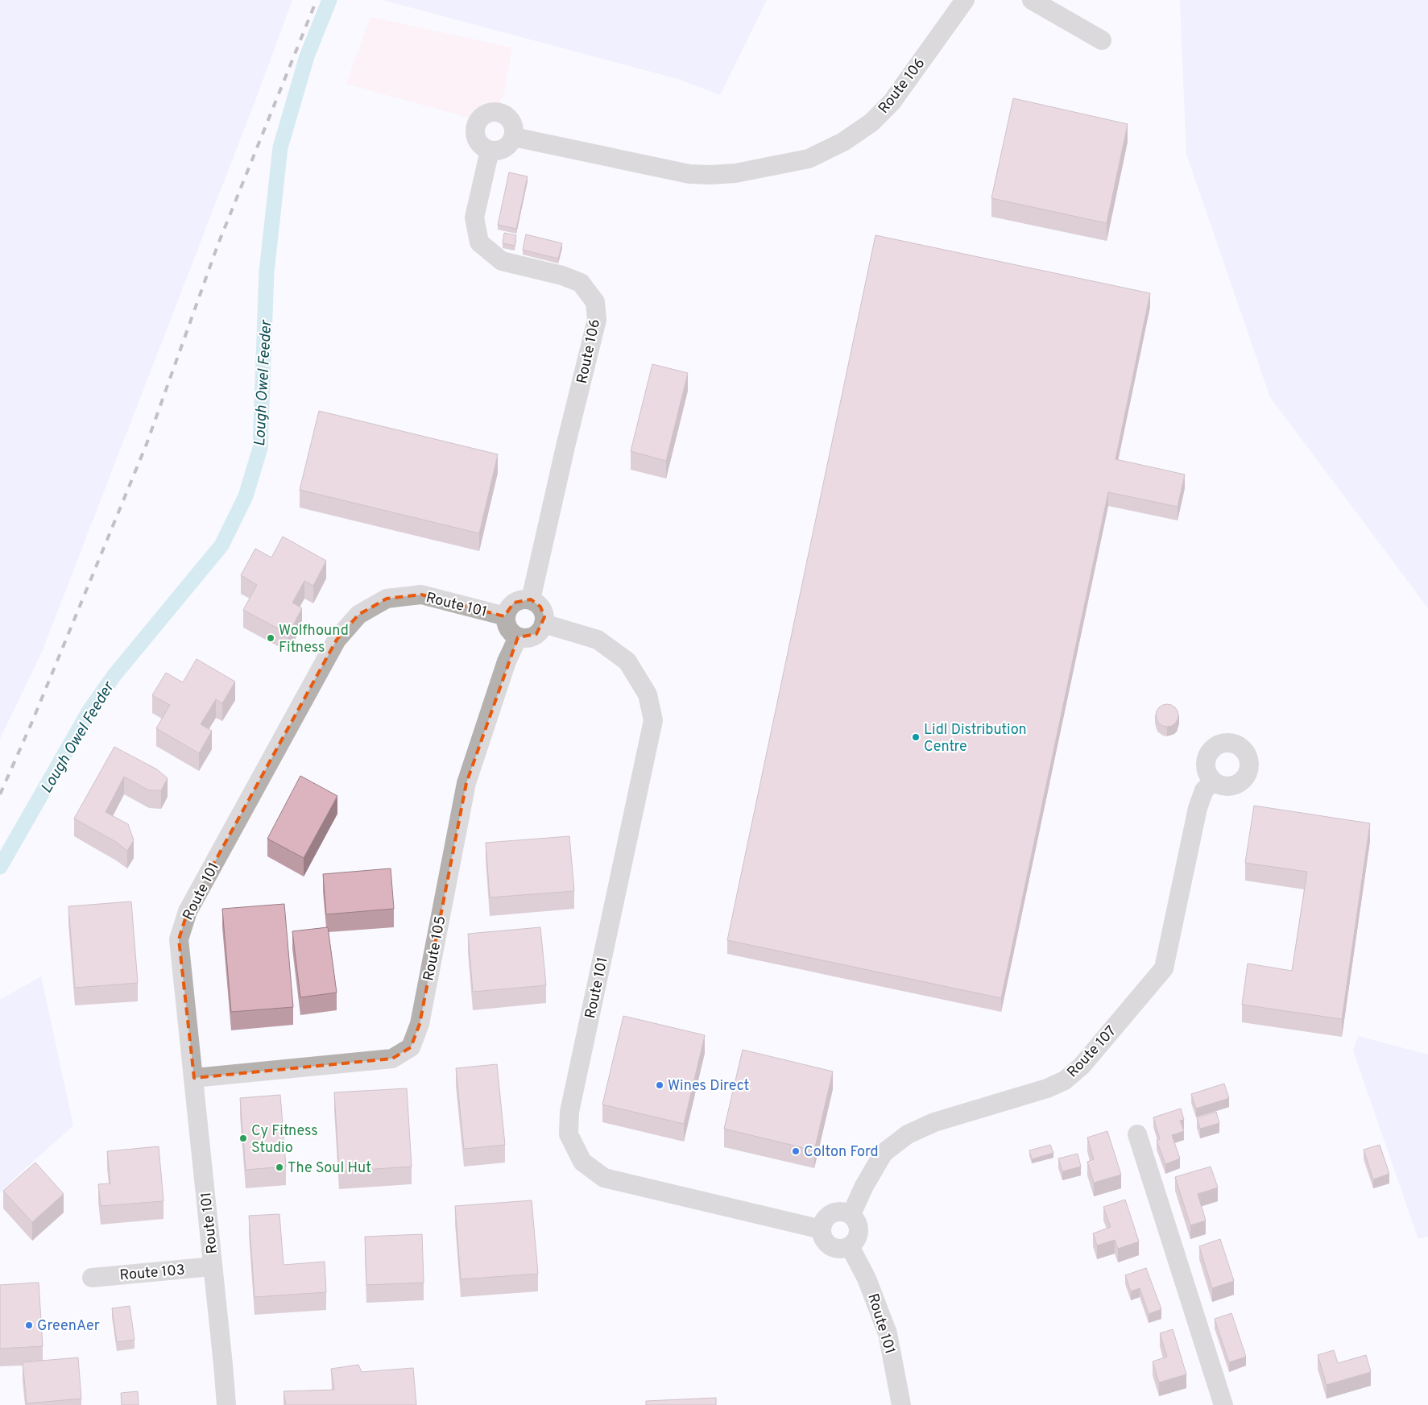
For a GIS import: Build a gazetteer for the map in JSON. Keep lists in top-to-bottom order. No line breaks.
{"streets":{"street":["Route 106","Route 101","Route 105","Route 107","Route 103"]},"crossings":[["Route 106","Route 101"],["Route 106","Route 105"],["Route 101","Route 105"],["Route 101","Route 107"],["Route 101","Route 103"]],"water":["Lough Owel Feeder"],"places":["Wolfhound Fitness","Lidl Distribution Centre","Wines Direct","Cy Fitness Studio","Colton Ford","The Soul Hut","GreenAer"]}
